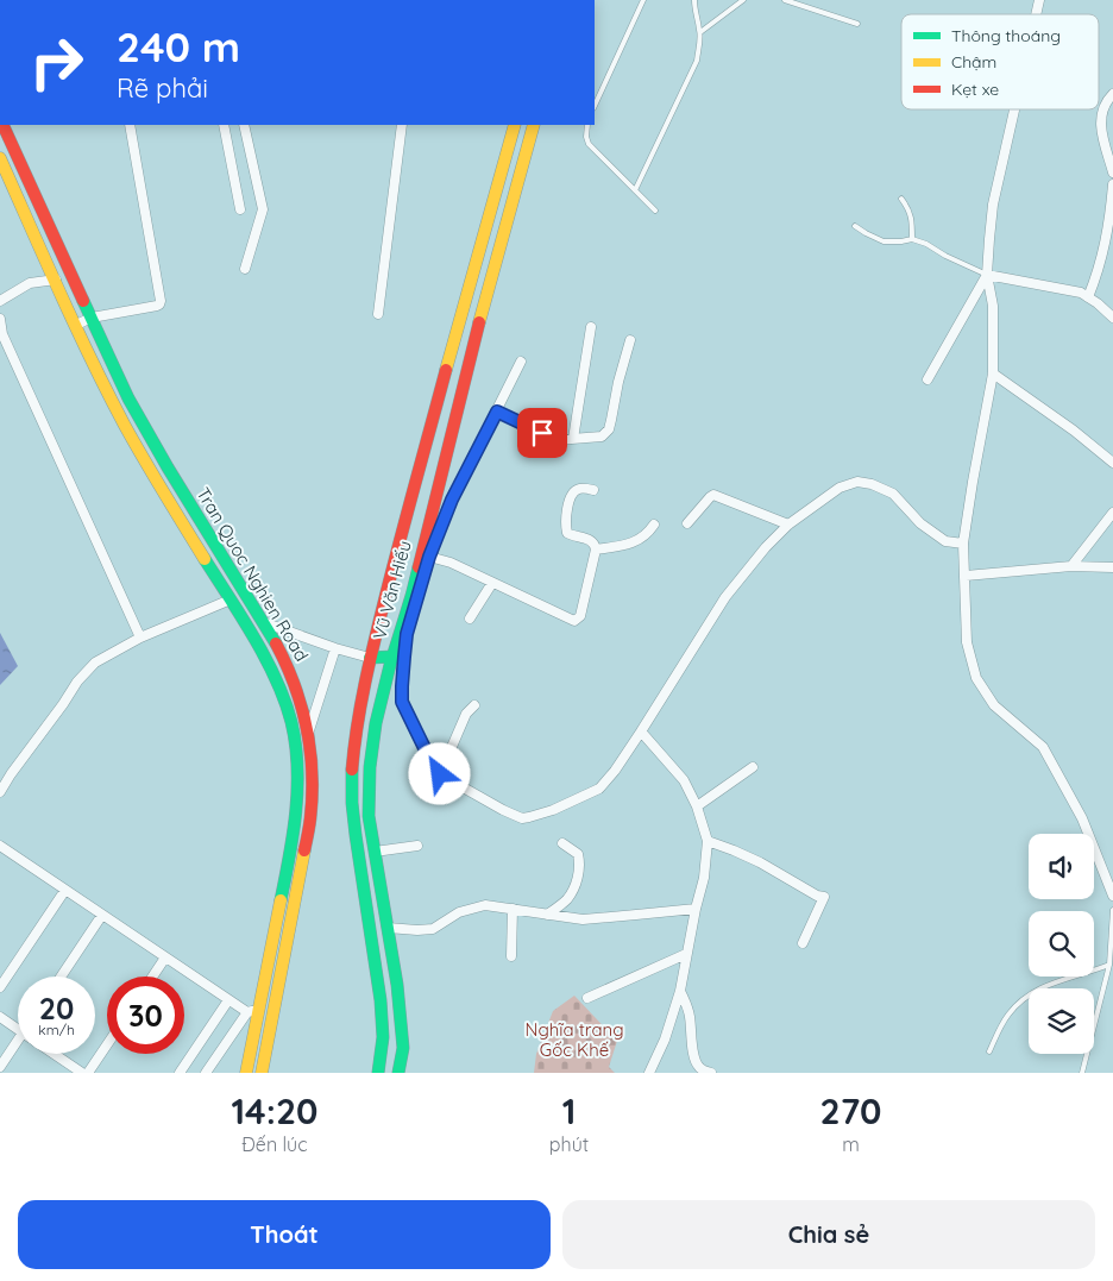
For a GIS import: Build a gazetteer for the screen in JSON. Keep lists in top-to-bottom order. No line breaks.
{"streets":{"main road":["Tran Quoc Nghien Road","Vũ Văn Hiếu"]},"parks":["Nghĩa trang Gốc Khế"],"legend":["Thông thoáng","Chậm","Kẹt xe"],"page":{"turn":["240 m","Rẽ phải"],"speed":"20 km/h","limit":"30","eta":["14:20","Đến lúc","1","phút","270","m"],"buttons":["Thoát","Chia sẻ"]}}
